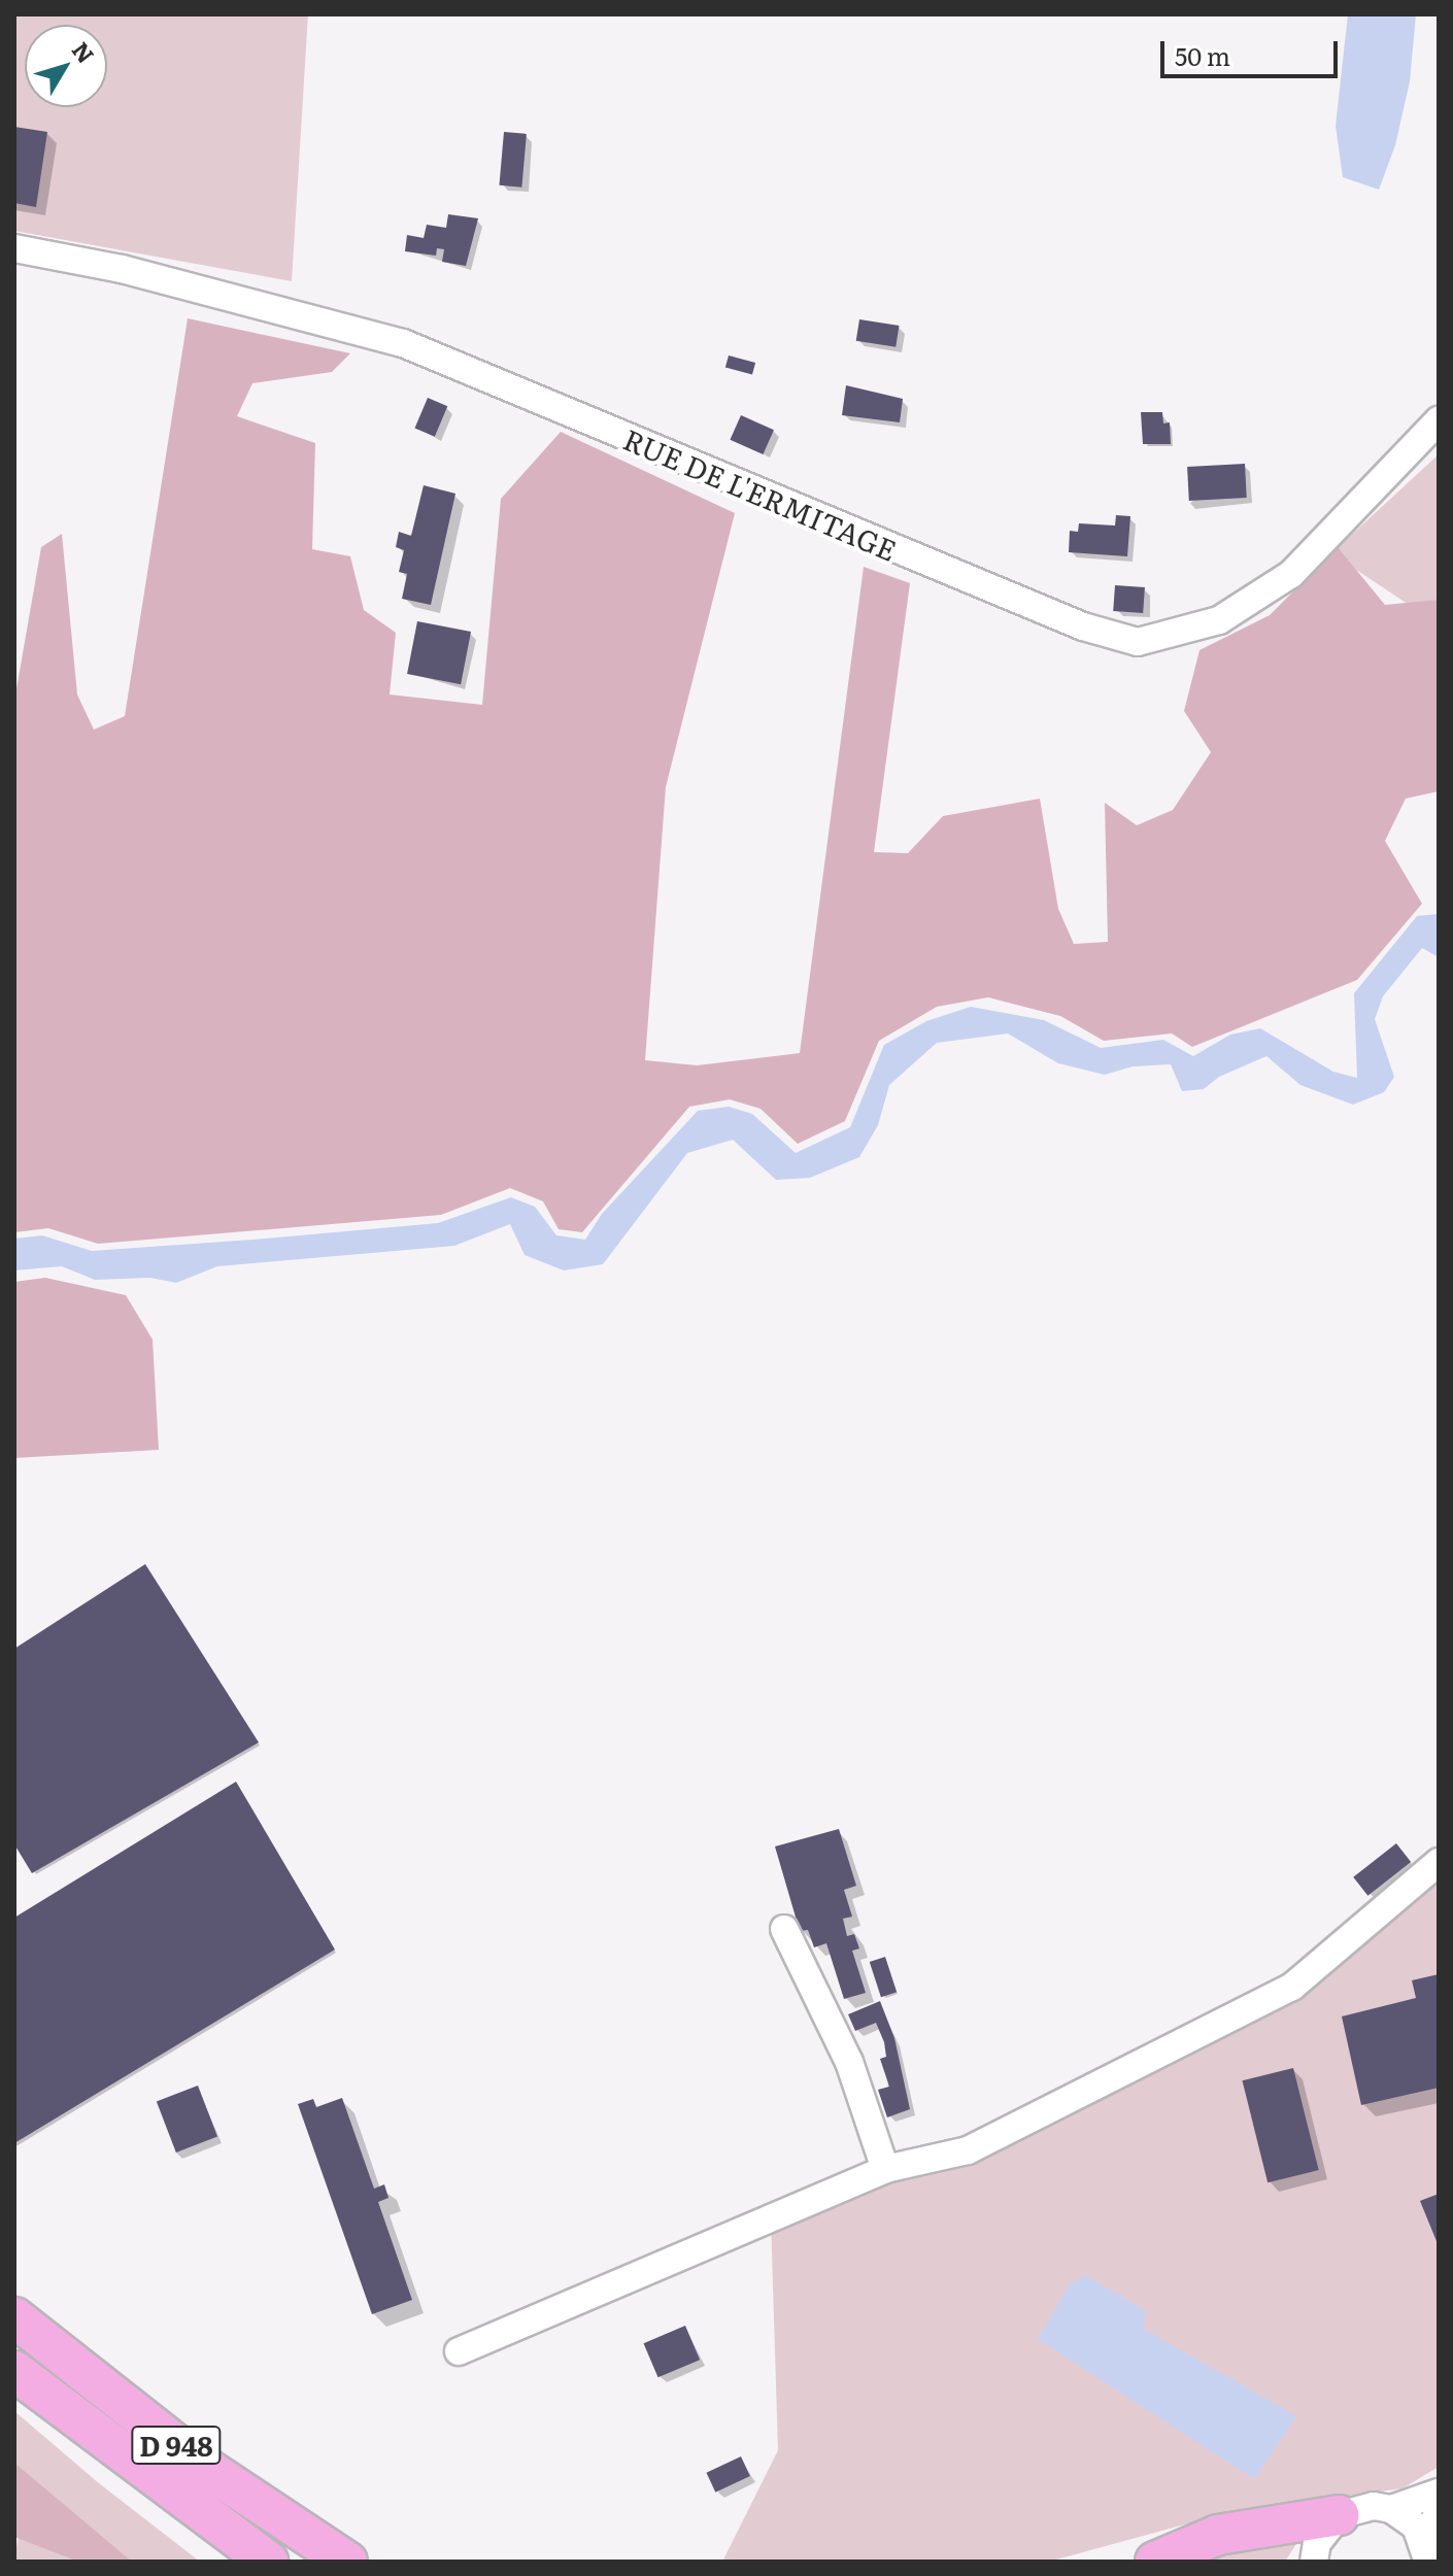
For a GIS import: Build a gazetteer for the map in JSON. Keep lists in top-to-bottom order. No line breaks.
{"streets":{"highway":["D 948"],"street":["RUE DE L'ERMITAGE"]},"scale_bar":"50 m","north":"top right"}
